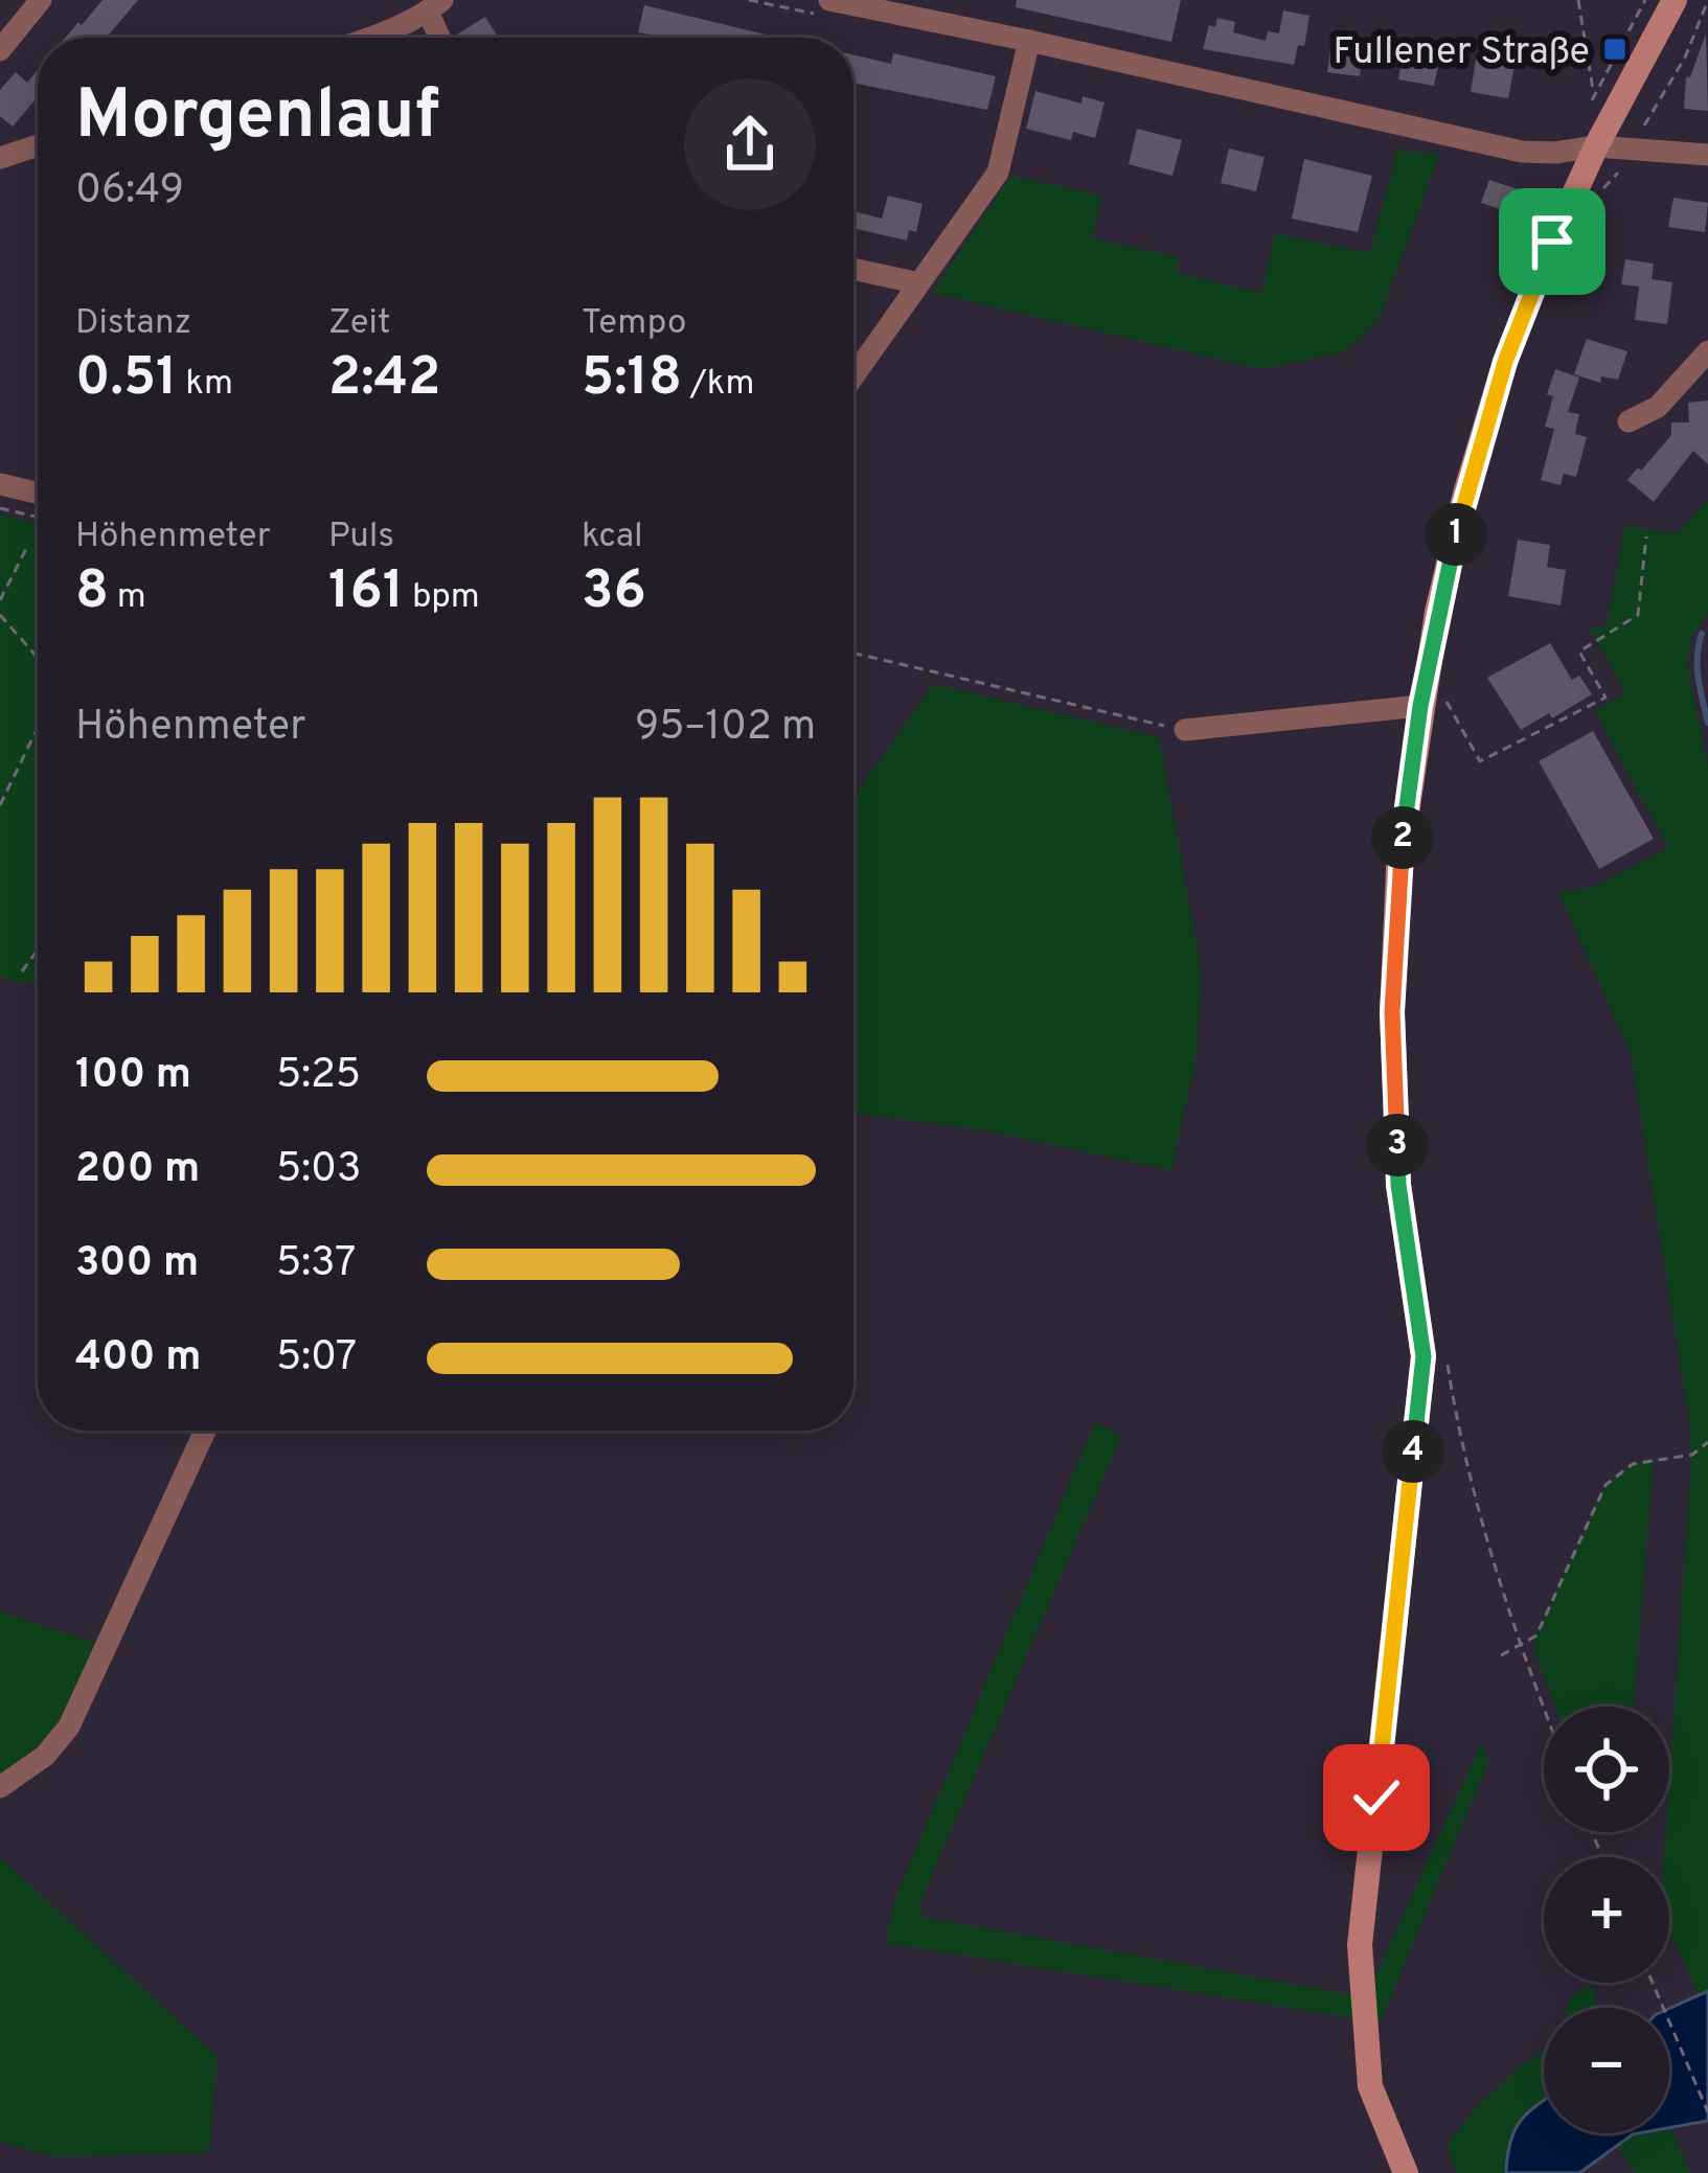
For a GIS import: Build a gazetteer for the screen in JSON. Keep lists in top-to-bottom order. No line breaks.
{"places":{"transit":["Fullener Straße"]},"page":{"heading":["Morgenlauf","06:49"],"stats":[["Distanz","0.51 km"],["Zeit","2:42"],["Tempo","5:18 /km"],["Höhenmeter","8 m"],["Puls","161 bpm"],["kcal","36"]],"pins":["1","2","3","4"],"chart":["Höhenmeter","95–102 m"],"list":[{"name":"100 m","note":"5:25"},{"name":"200 m","note":"5:03"},{"name":"300 m","note":"5:37"},{"name":"400 m","note":"5:07"}],"map_buttons":["+","−"]}}
